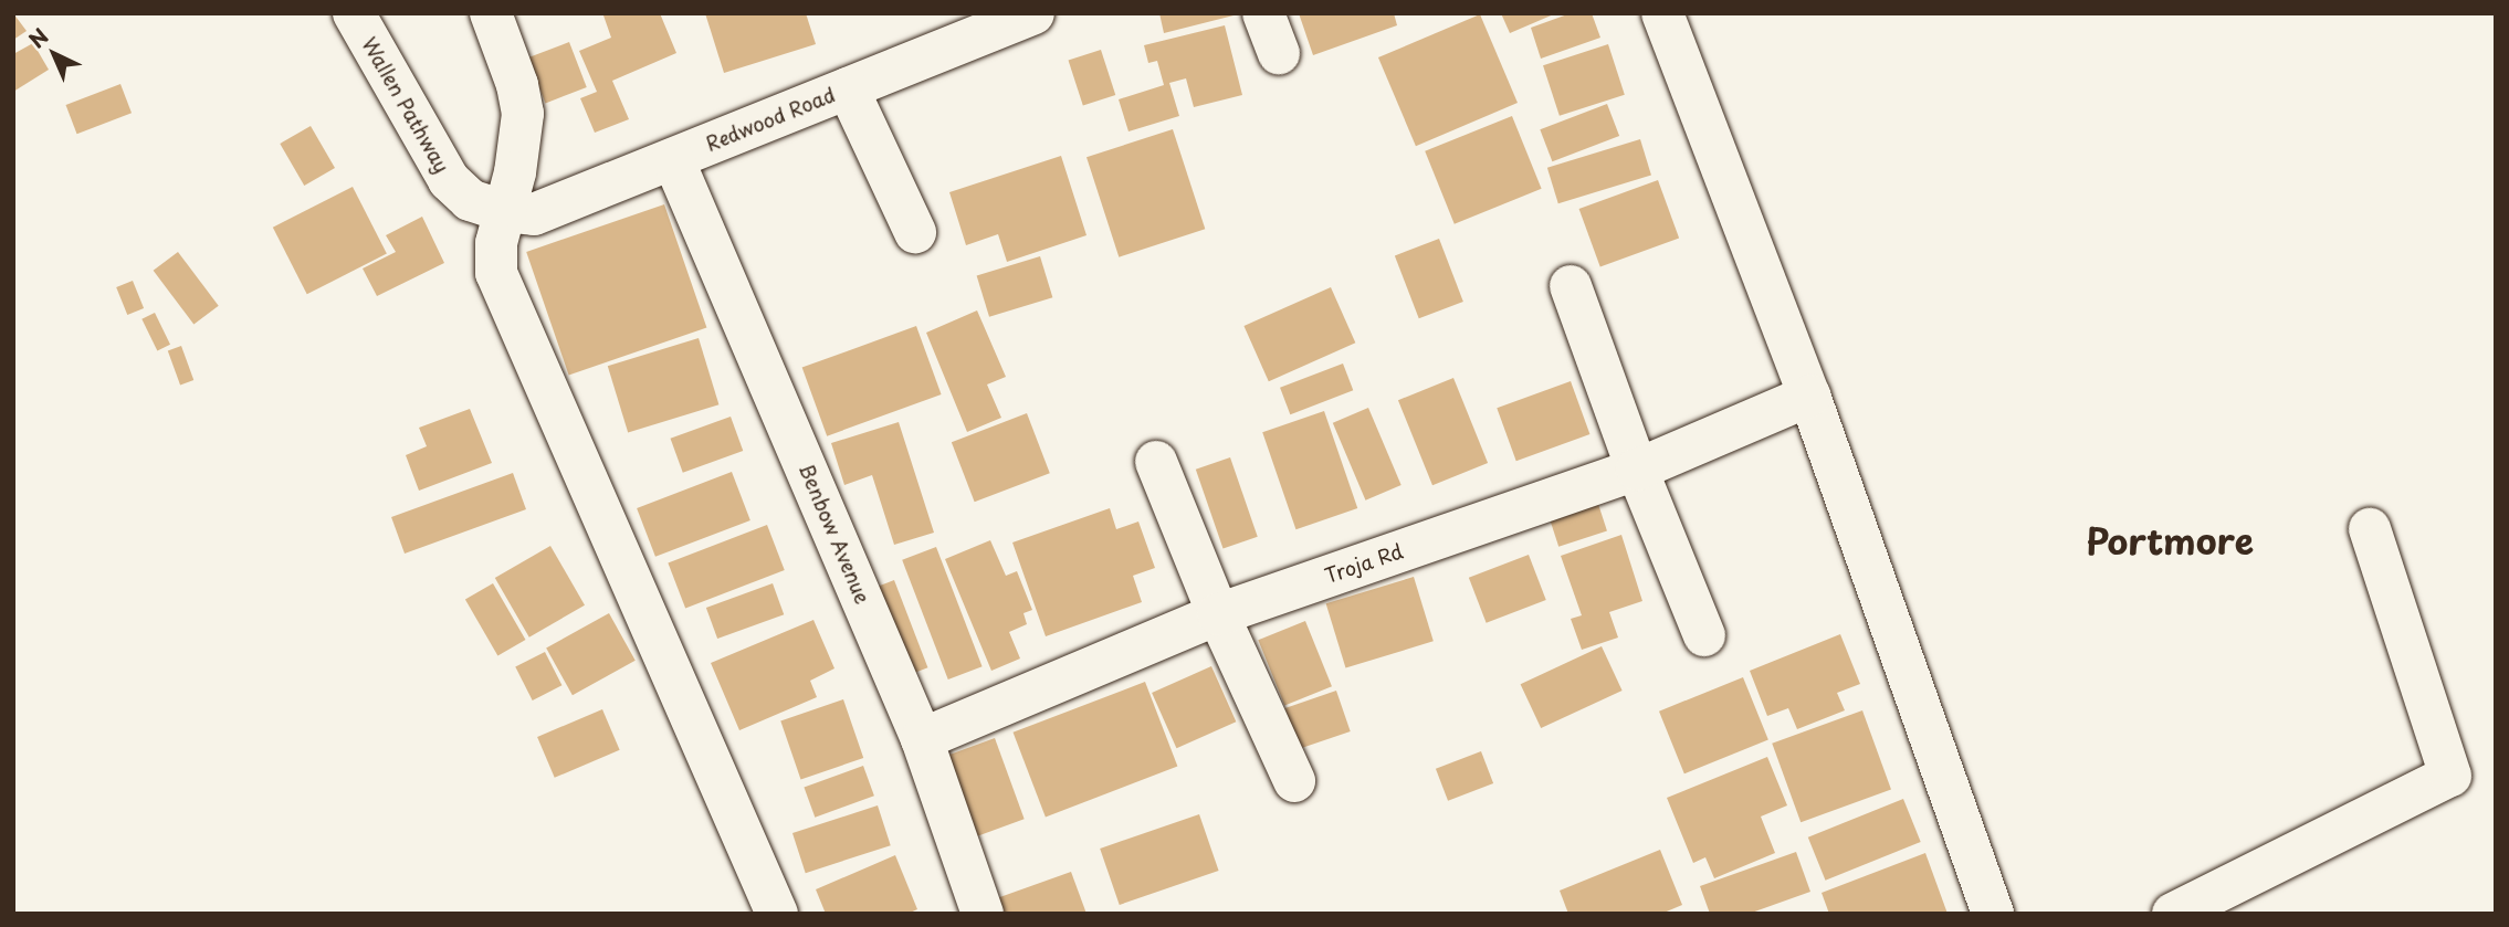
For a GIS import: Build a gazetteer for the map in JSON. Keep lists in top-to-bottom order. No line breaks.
{"streets":{"street":["Wallen Pathway","Redwood Road","Benbow Avenue","Troja Rd"]},"crossings":[["Wallen Pathway","Redwood Road"],["Redwood Road","Benbow Avenue"],["Benbow Avenue","Troja Rd"]],"districts":["Portmore"],"north":"top left"}
